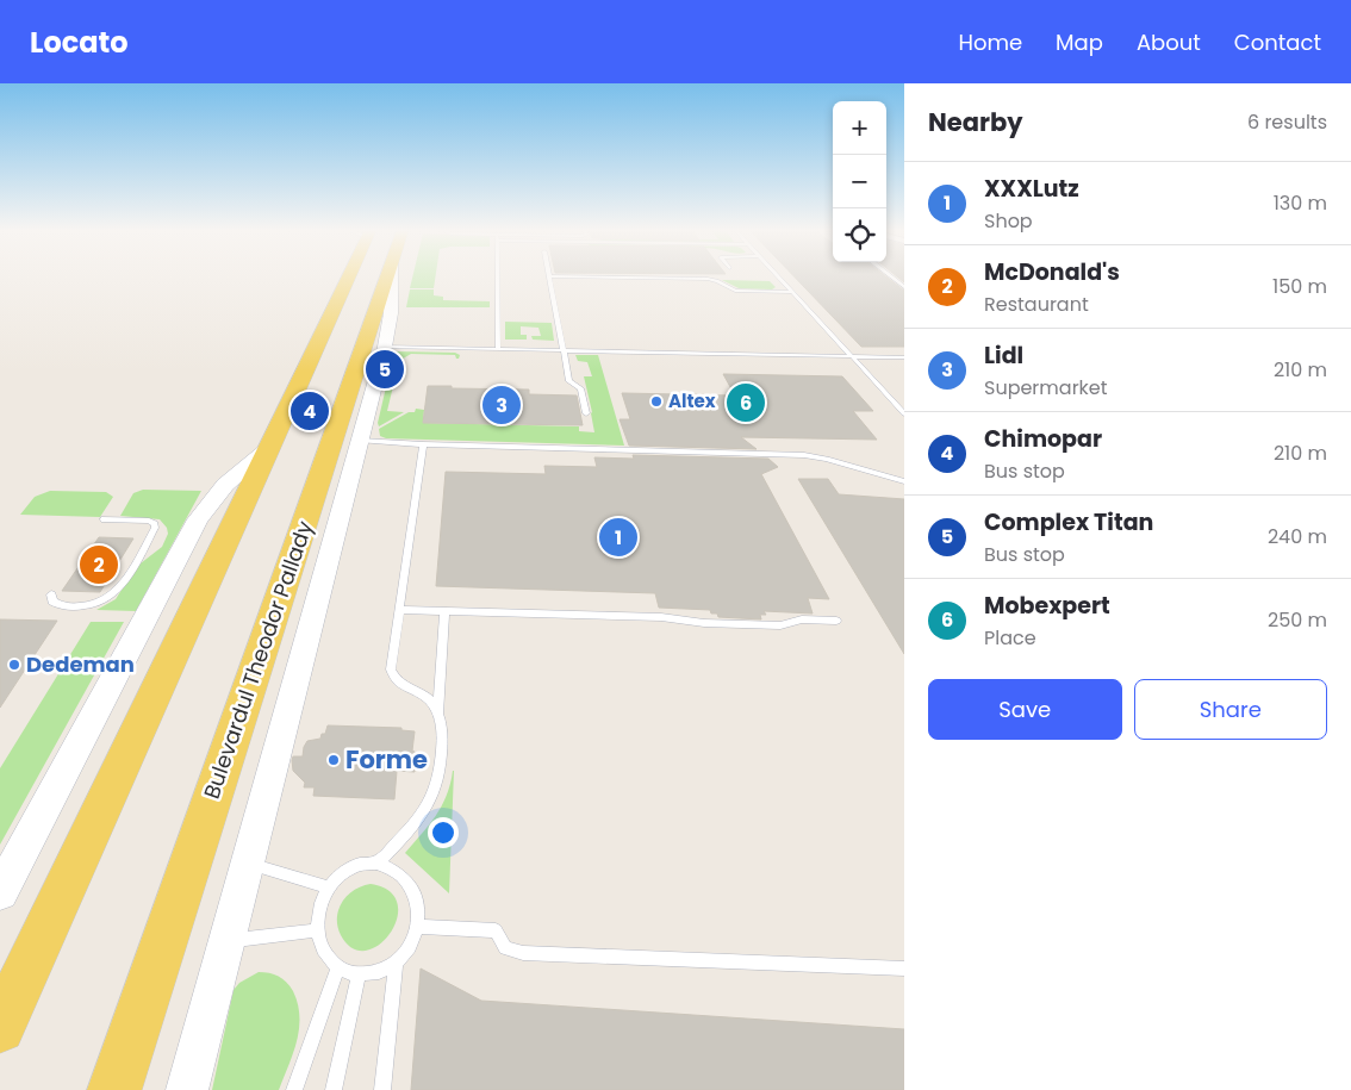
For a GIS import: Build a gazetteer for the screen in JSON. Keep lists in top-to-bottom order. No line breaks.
{"streets":{"main road":["Bulevardul Theodor Pallady"]},"places":["Altex","Dedeman","Forme"],"page":{"header":"Locato","nav":["Home","Map","About","Contact"],"heading":["Nearby","6 results"],"map_buttons":["+","−"],"list":[{"mark":"1","name":"XXXLutz","note":"Shop","value":"130 m"},{"mark":"2","name":"McDonald's","note":"Restaurant","value":"150 m"},{"mark":"3","name":"Lidl","note":"Supermarket","value":"210 m"},{"mark":"4","name":"Chimopar","note":"Bus stop","value":"210 m"},{"mark":"5","name":"Complex Titan","note":"Bus stop","value":"240 m"},{"mark":"6","name":"Mobexpert","note":"Place","value":"250 m"}],"pins":["5","6","3","4","1","2"],"buttons":["Save","Share"]}}
